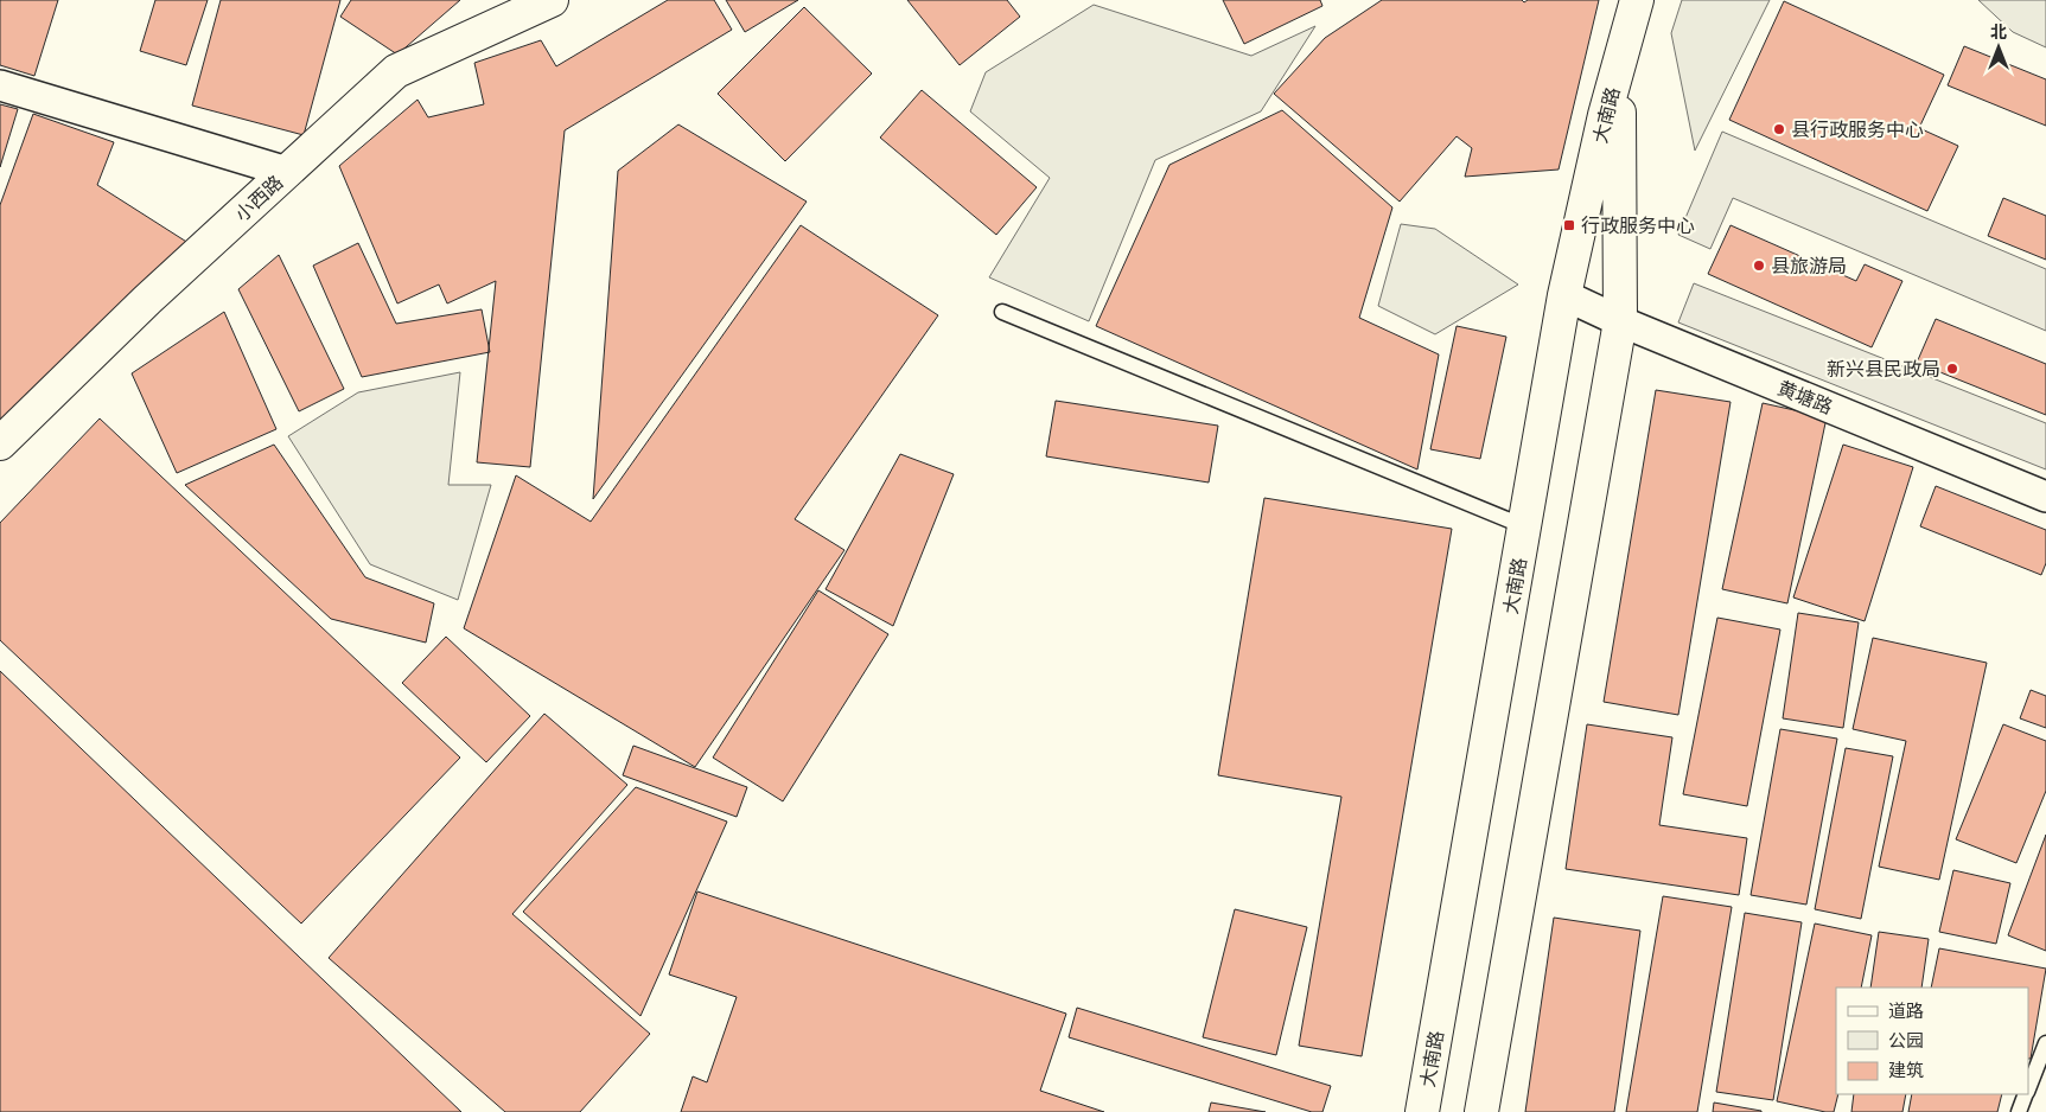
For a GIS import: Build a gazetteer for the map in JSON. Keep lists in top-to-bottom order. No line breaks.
{"streets":{"street":["大南路","小西路","黄塘路"]},"crossings":[["大南路","黄塘路"]],"places":{"other":["县行政服务中心","县旅游局","新兴县民政局"],"transit":["行政服务中心"]},"legend":["道路","公园","建筑"],"north":"top"}
